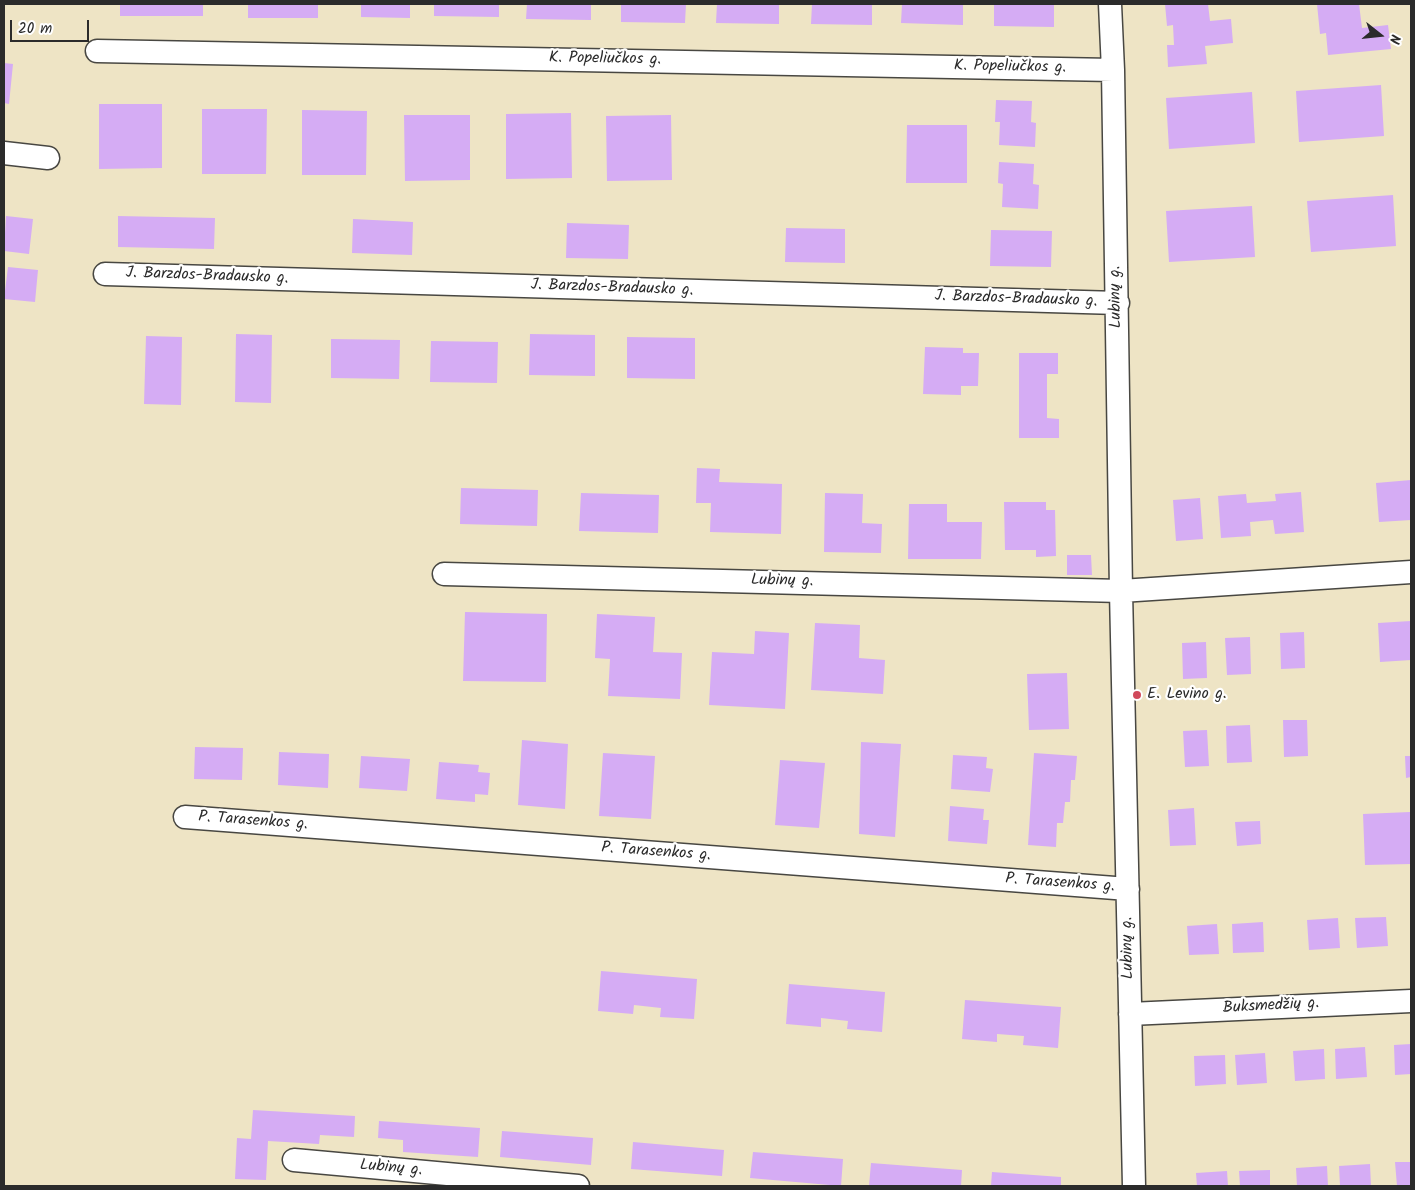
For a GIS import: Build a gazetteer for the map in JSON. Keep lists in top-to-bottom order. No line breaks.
{"streets":{"street":["K. Popeliučkos g.","J. Barzdos-Bradausko g.","Lubinų g.","P. Tarasenkos g.","Buksmedžių g."]},"crossings":[["K. Popeliučkos g.","Lubinų g."],["J. Barzdos-Bradausko g.","Lubinų g."],["Lubinų g.","P. Tarasenkos g."],["Lubinų g.","Buksmedžių g."]],"places":["E. Levino g."],"scale_bar":"20 m","north":"right"}
